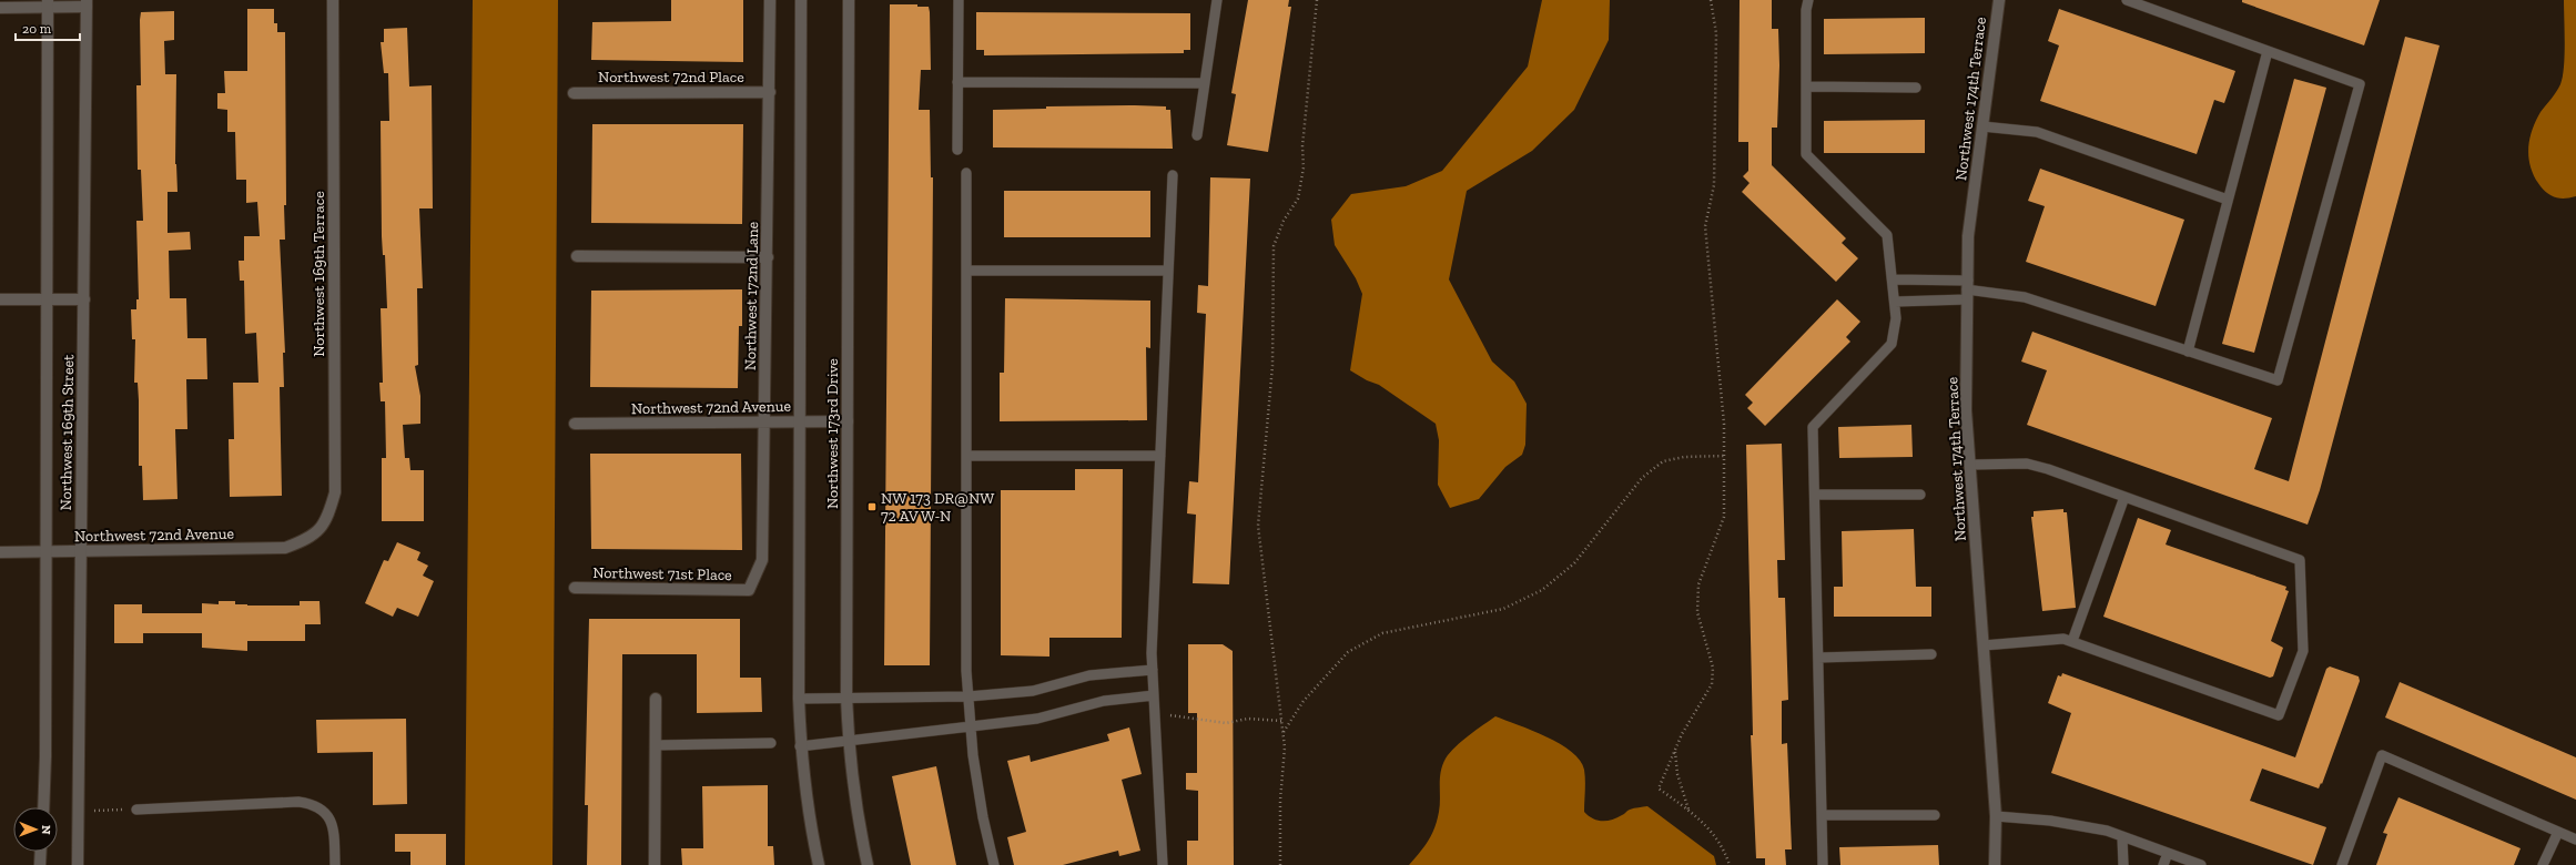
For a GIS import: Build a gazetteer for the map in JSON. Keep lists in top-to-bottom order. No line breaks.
{"streets":{"street":["Northwest 72nd Place","Northwest 174th Terrace","Northwest 169th Terrace","Northwest 172nd Lane","Northwest 72nd Avenue","Northwest 169th Street","Northwest 173rd Drive","Northwest 71st Place"]},"crossings":[["Northwest 72nd Place","Northwest 172nd Lane"],["Northwest 169th Terrace","Northwest 72nd Avenue"],["Northwest 172nd Lane","Northwest 72nd Avenue"],["Northwest 172nd Lane","Northwest 71st Place"],["Northwest 72nd Avenue","Northwest 169th Street"],["Northwest 72nd Avenue","Northwest 173rd Drive"]],"places":{"transit":["NW 173 DR@NW 72 AV W-N"]},"scale_bar":"20 m","north":"right"}
